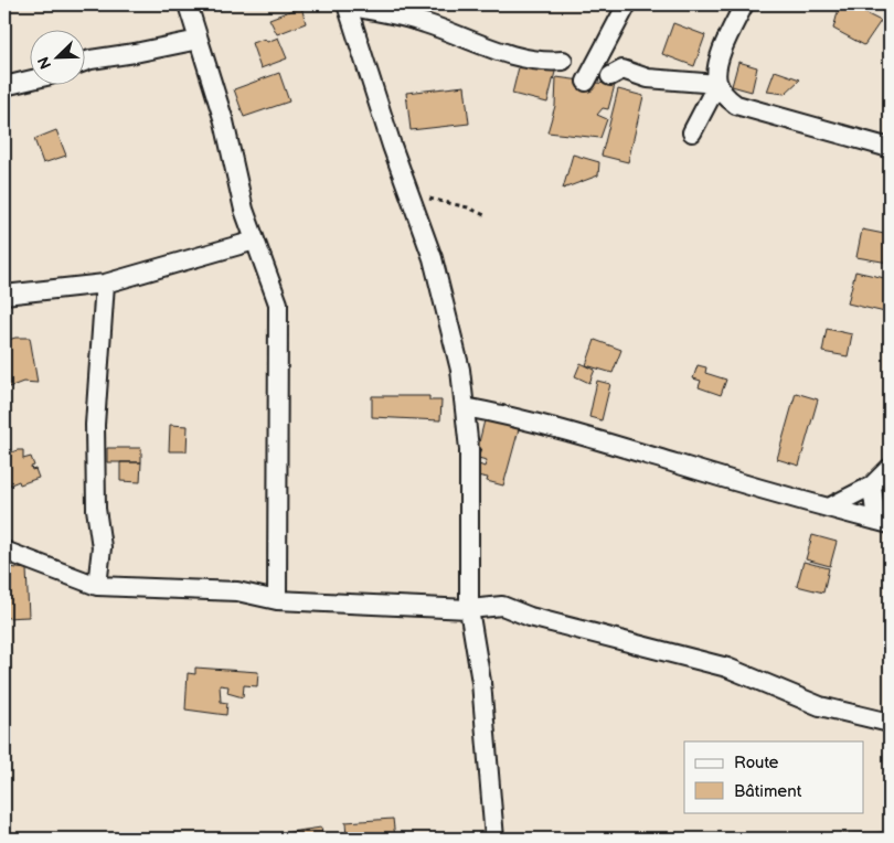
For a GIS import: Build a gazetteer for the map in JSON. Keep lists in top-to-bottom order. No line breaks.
{"legend":["Route","Bâtiment"],"north":"bottom left"}
